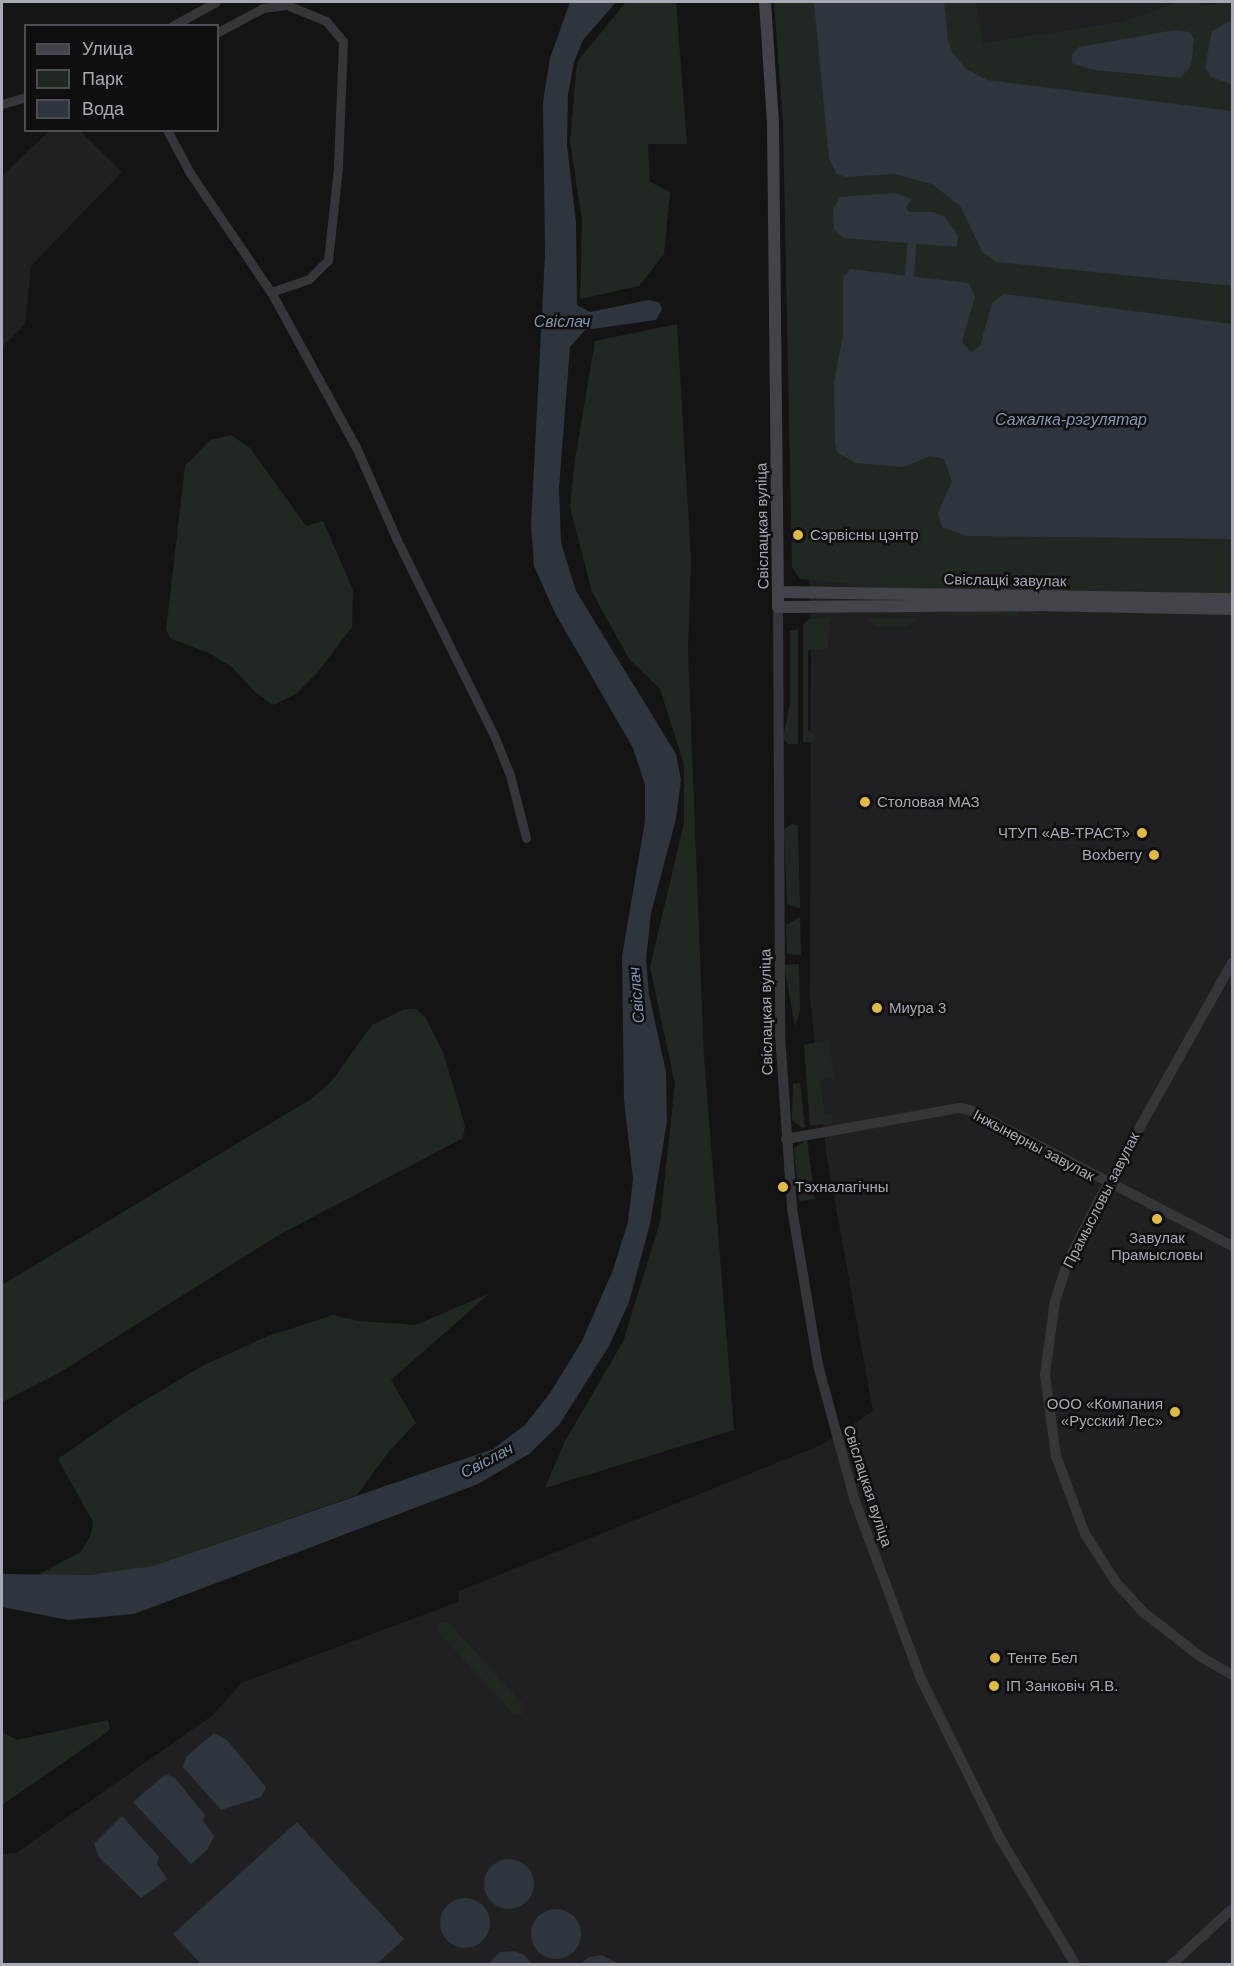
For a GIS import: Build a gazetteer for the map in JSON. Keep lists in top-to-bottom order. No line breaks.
{"streets":{"main road":["Свіслацкая вуліца","Свіслацкі завулак"],"street":["Інжынерны завулак","Прамысловы завулак"]},"crossings":[["Свіслацкая вуліца","Свіслацкі завулак"],["Свіслацкая вуліца","Інжынерны завулак"],["Інжынерны завулак","Прамысловы завулак"]],"water":["Свіслач","Сажалка-рэгулятар"],"places":["Сэрвісны цэнтр","Столовая МАЗ","ЧТУП «АВ-ТРАСТ»","Boxberry","Миура 3","Тэхналагічны","Завулак Прамысловы","ООО «Компания «Русский Лес»","Тенте Бел","ІП Занковіч Я.В."],"legend":["Улица","Парк","Вода"]}
